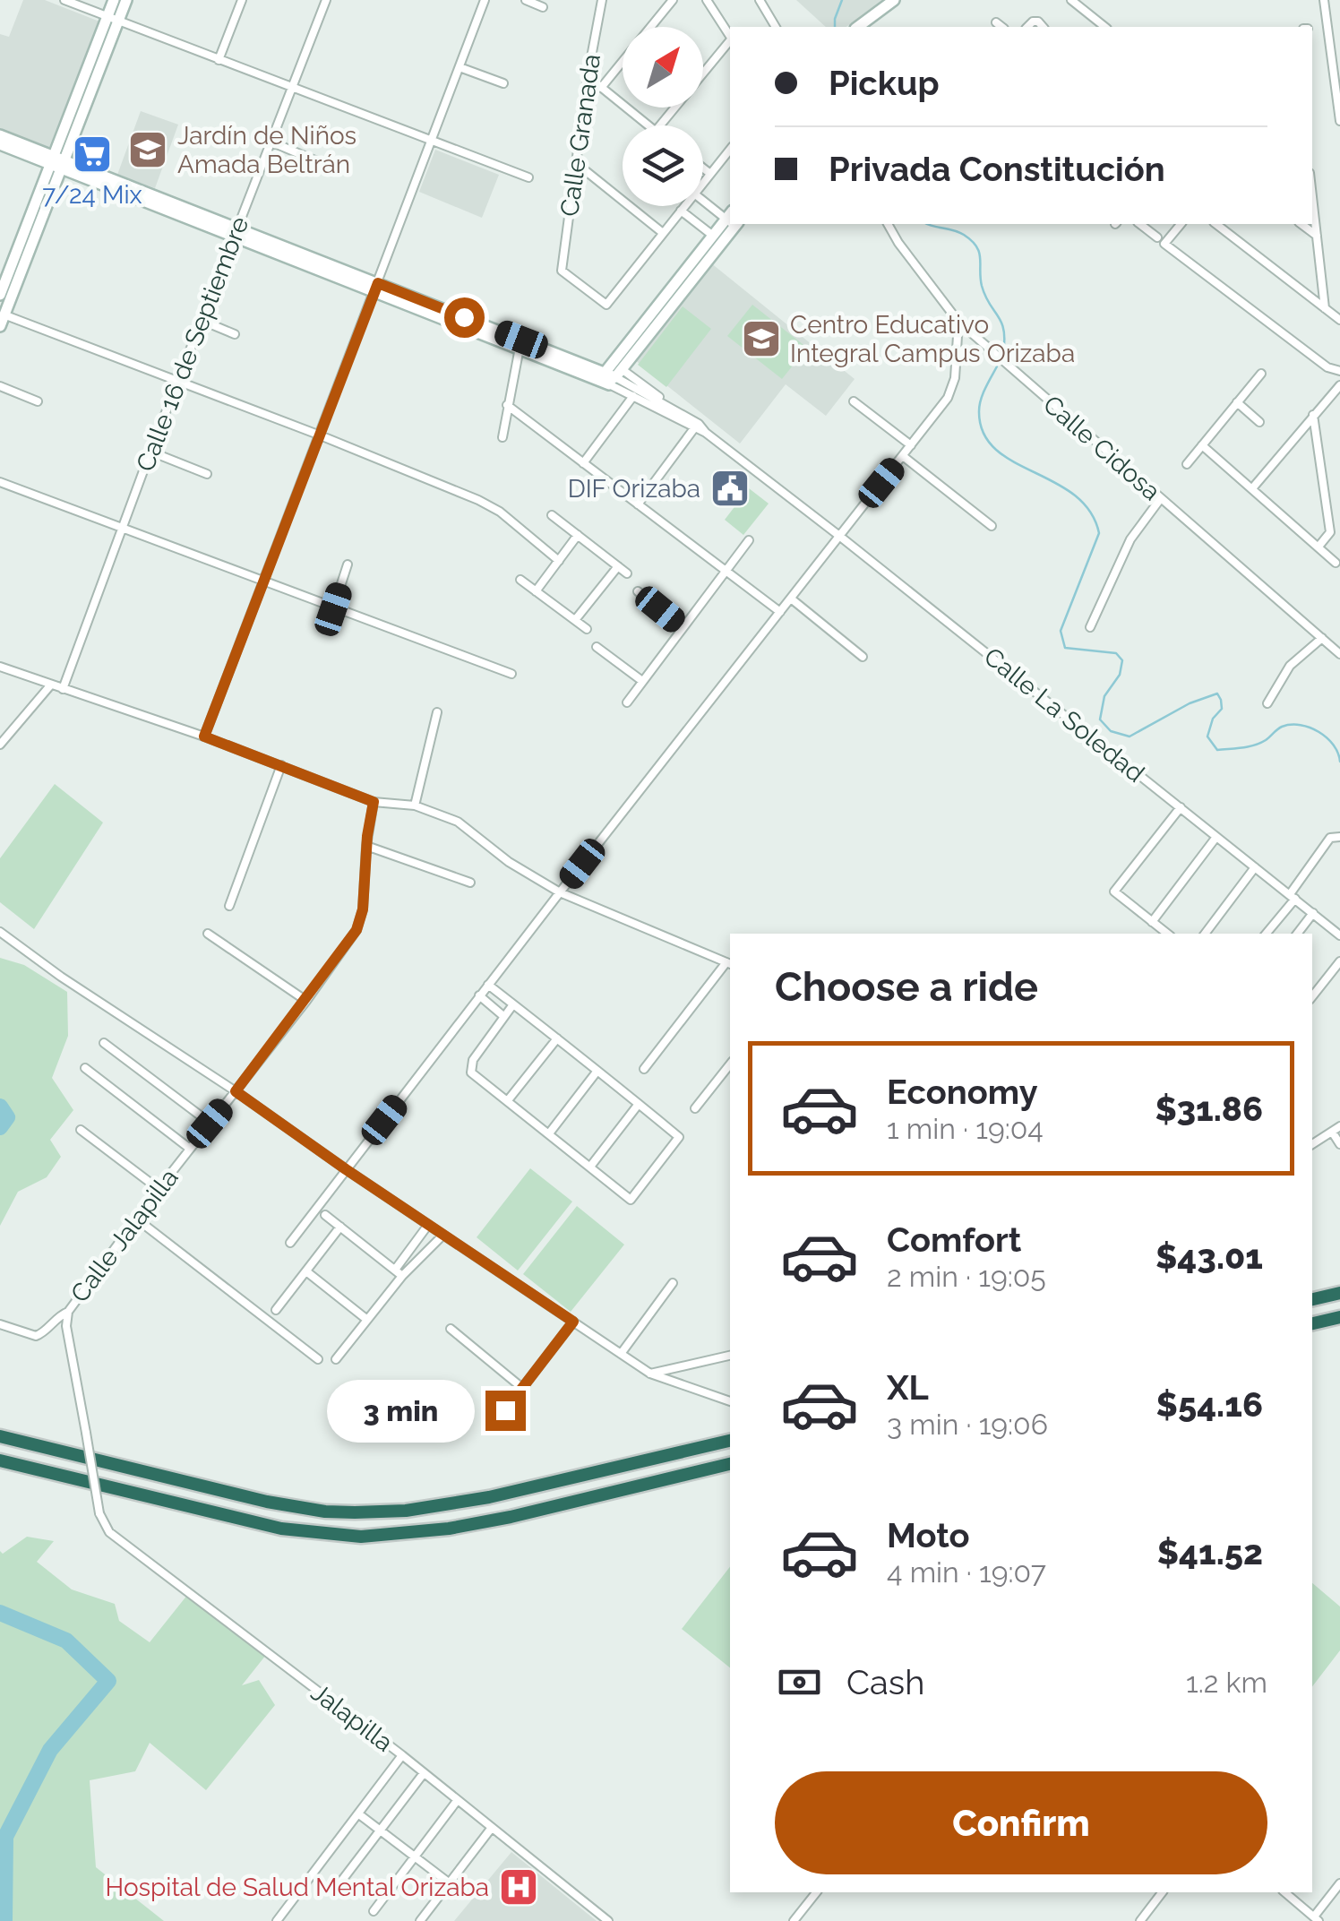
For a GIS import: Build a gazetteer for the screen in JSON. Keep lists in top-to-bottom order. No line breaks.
{"streets":{"street":["Calle Granada","Calle 16 de Septiembre","Calle Cidosa","Calle La Soledad","Calle Jalapilla","Jalapilla"]},"crossings":[["Calle Jalapilla","Jalapilla"]],"places":{"school or university":["Jardín de Niños Amada Beltrán","Centro Educativo Integral Campus Orizaba"],"supermarket":["7/24 Mix"],"public building":["DIF Orizaba"],"hospital":["Hospital de Salud Mental Orizaba"]},"north":"top right","page":{"banner":["Pickup","Privada Constitución"],"heading":"Choose a ride","list":[{"name":"Economy","note":"1 min · 19:04","value":"$31.86"},{"name":"Comfort","note":"2 min · 19:05","value":"$43.01"},{"name":"XL","note":"3 min · 19:06","value":"$54.16"},{"name":"Moto","note":"4 min · 19:07","value":"$41.52"}],"bubble":"3 min","pay":["Cash","1.2 km"],"buttons":"Confirm"}}
